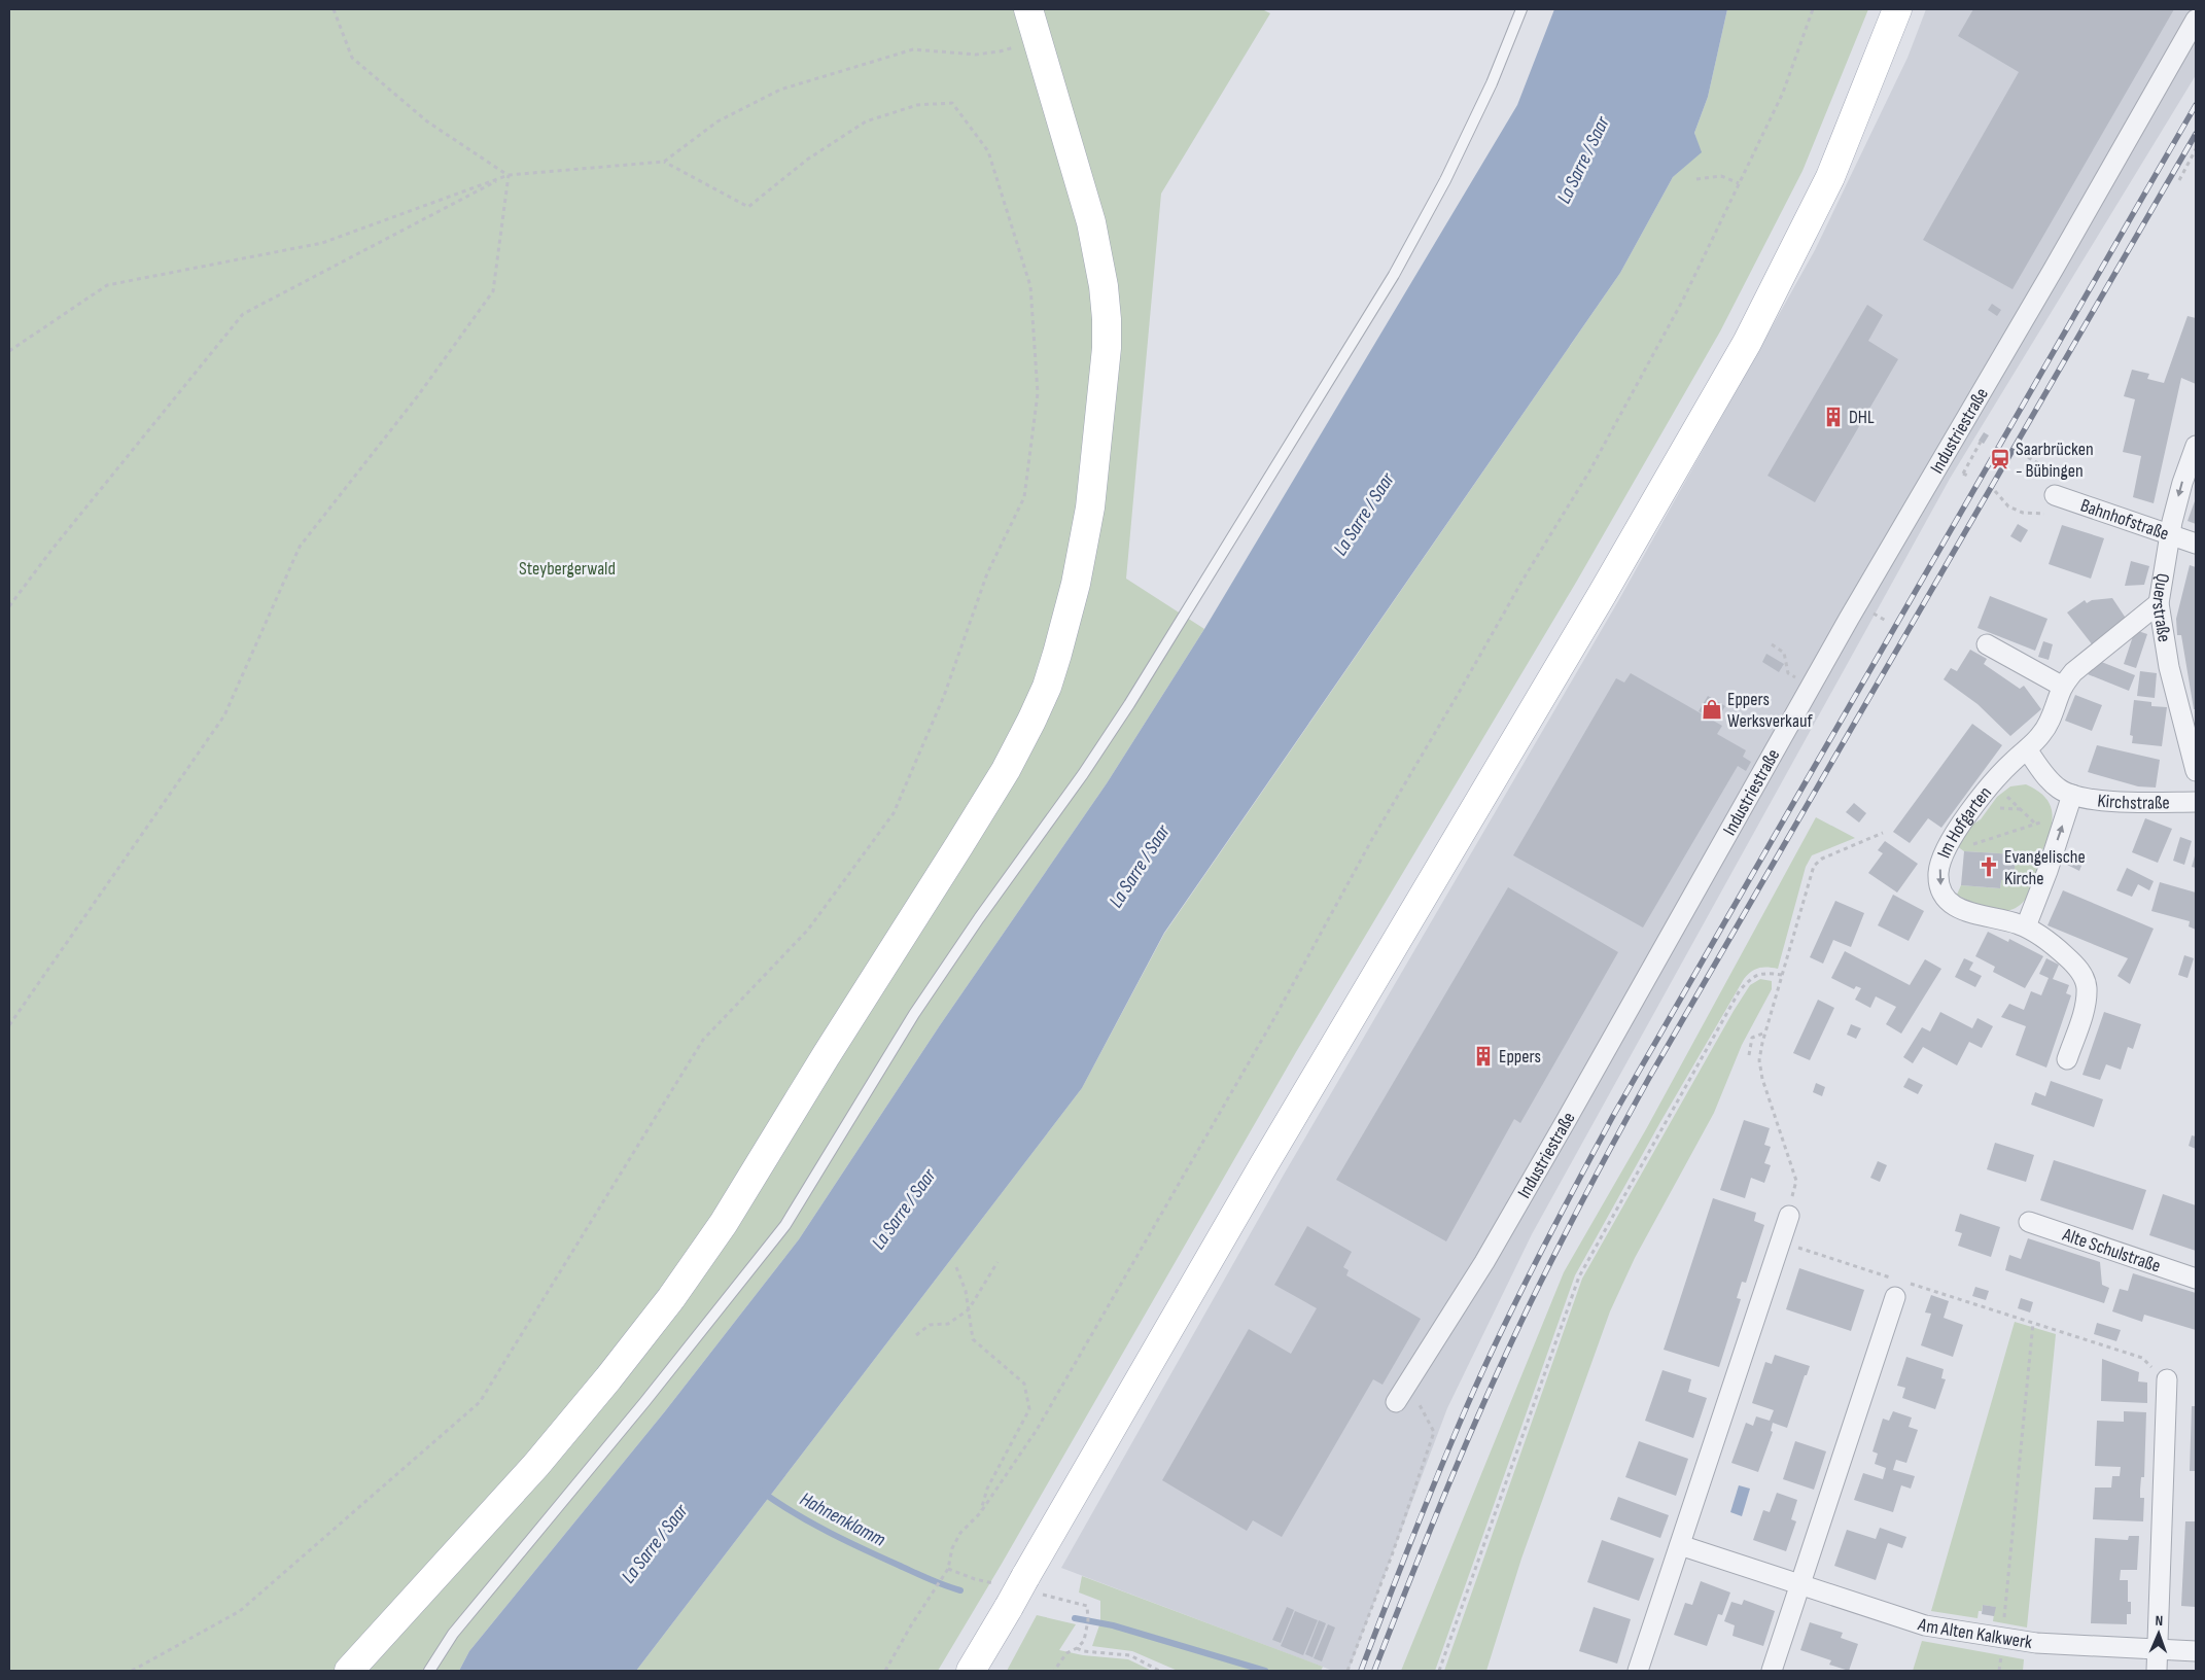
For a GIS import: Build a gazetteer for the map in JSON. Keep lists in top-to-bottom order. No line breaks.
{"streets":{"street":["Industriestraße","Bahnhofstraße","Querstraße","Kirchstraße","Im Hofgarten","Alte Schulstraße","Am Alten Kalkwerk"]},"crossings":[["Bahnhofstraße","Querstraße"],["Querstraße","Im Hofgarten"],["Kirchstraße","Im Hofgarten"]],"one_way":["Kirchstraße"],"water":["La Sarre / Saar","Hahnenklamm"],"parks":["Steybergerwald"],"places":{"building":["DHL","Eppers"],"station":["Saarbrücken - Bübingen"],"shop":["Eppers Werksverkauf"],"church":["Evangelische Kirche"]},"north":"top"}
